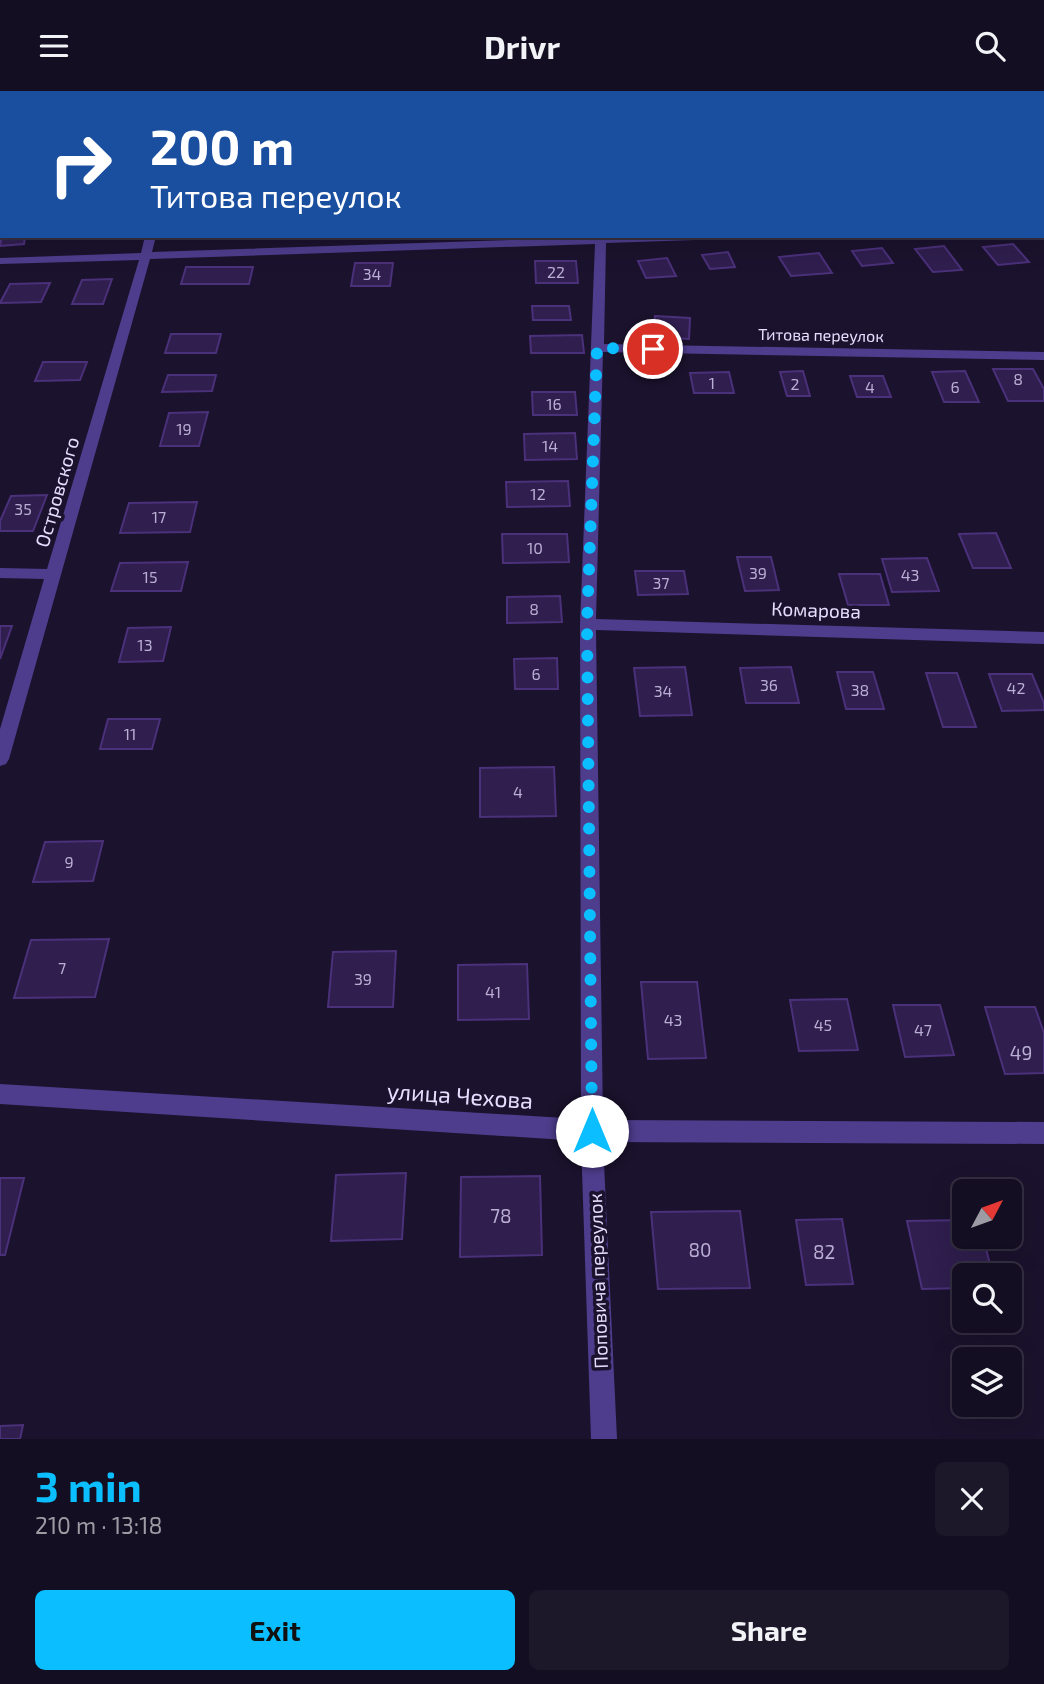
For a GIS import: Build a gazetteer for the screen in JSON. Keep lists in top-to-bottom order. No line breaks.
{"streets":{"street":["Титова переулок","Островского","Комарова","улица Чехова","Поповича переулок"]},"crossings":[["Титова переулок","Поповича переулок"],["Комарова","Поповича переулок"],["улица Чехова","Поповича переулок"]],"house_numbers":["22","34","8","1","2","4","6","16","19","14","12","35","17","10","39","43","15","37","8","13","6","36","42","38","34","11","4","9","7","39","41","43","45","47","49","78","80","82"],"north":"top right","page":{"header":"Drivr","turn":["200 m","Титова переулок"],"heading":["3 min","210 m · 13:18"],"buttons":["Exit","Share"]}}
